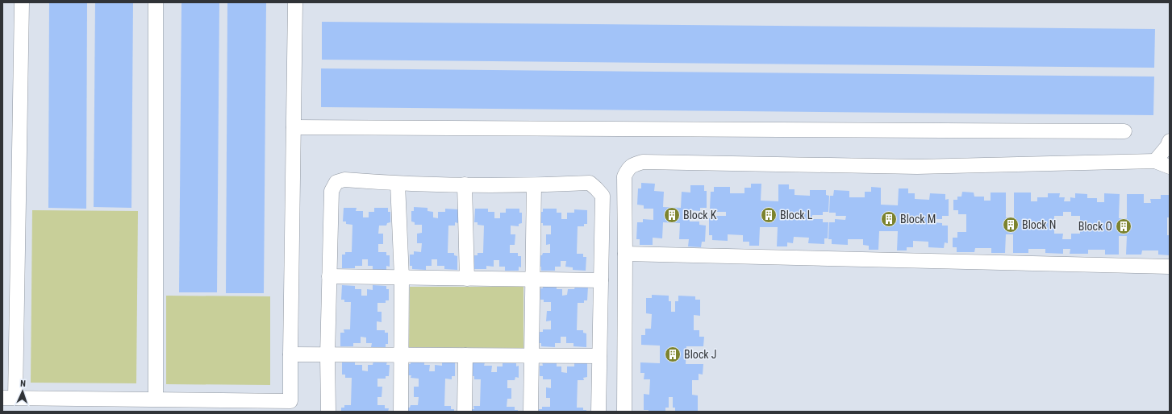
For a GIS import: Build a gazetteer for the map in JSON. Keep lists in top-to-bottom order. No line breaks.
{"places":{"building":["Block K","Block L","Block M","Block N","Block O","Block J"]},"north":"top"}
